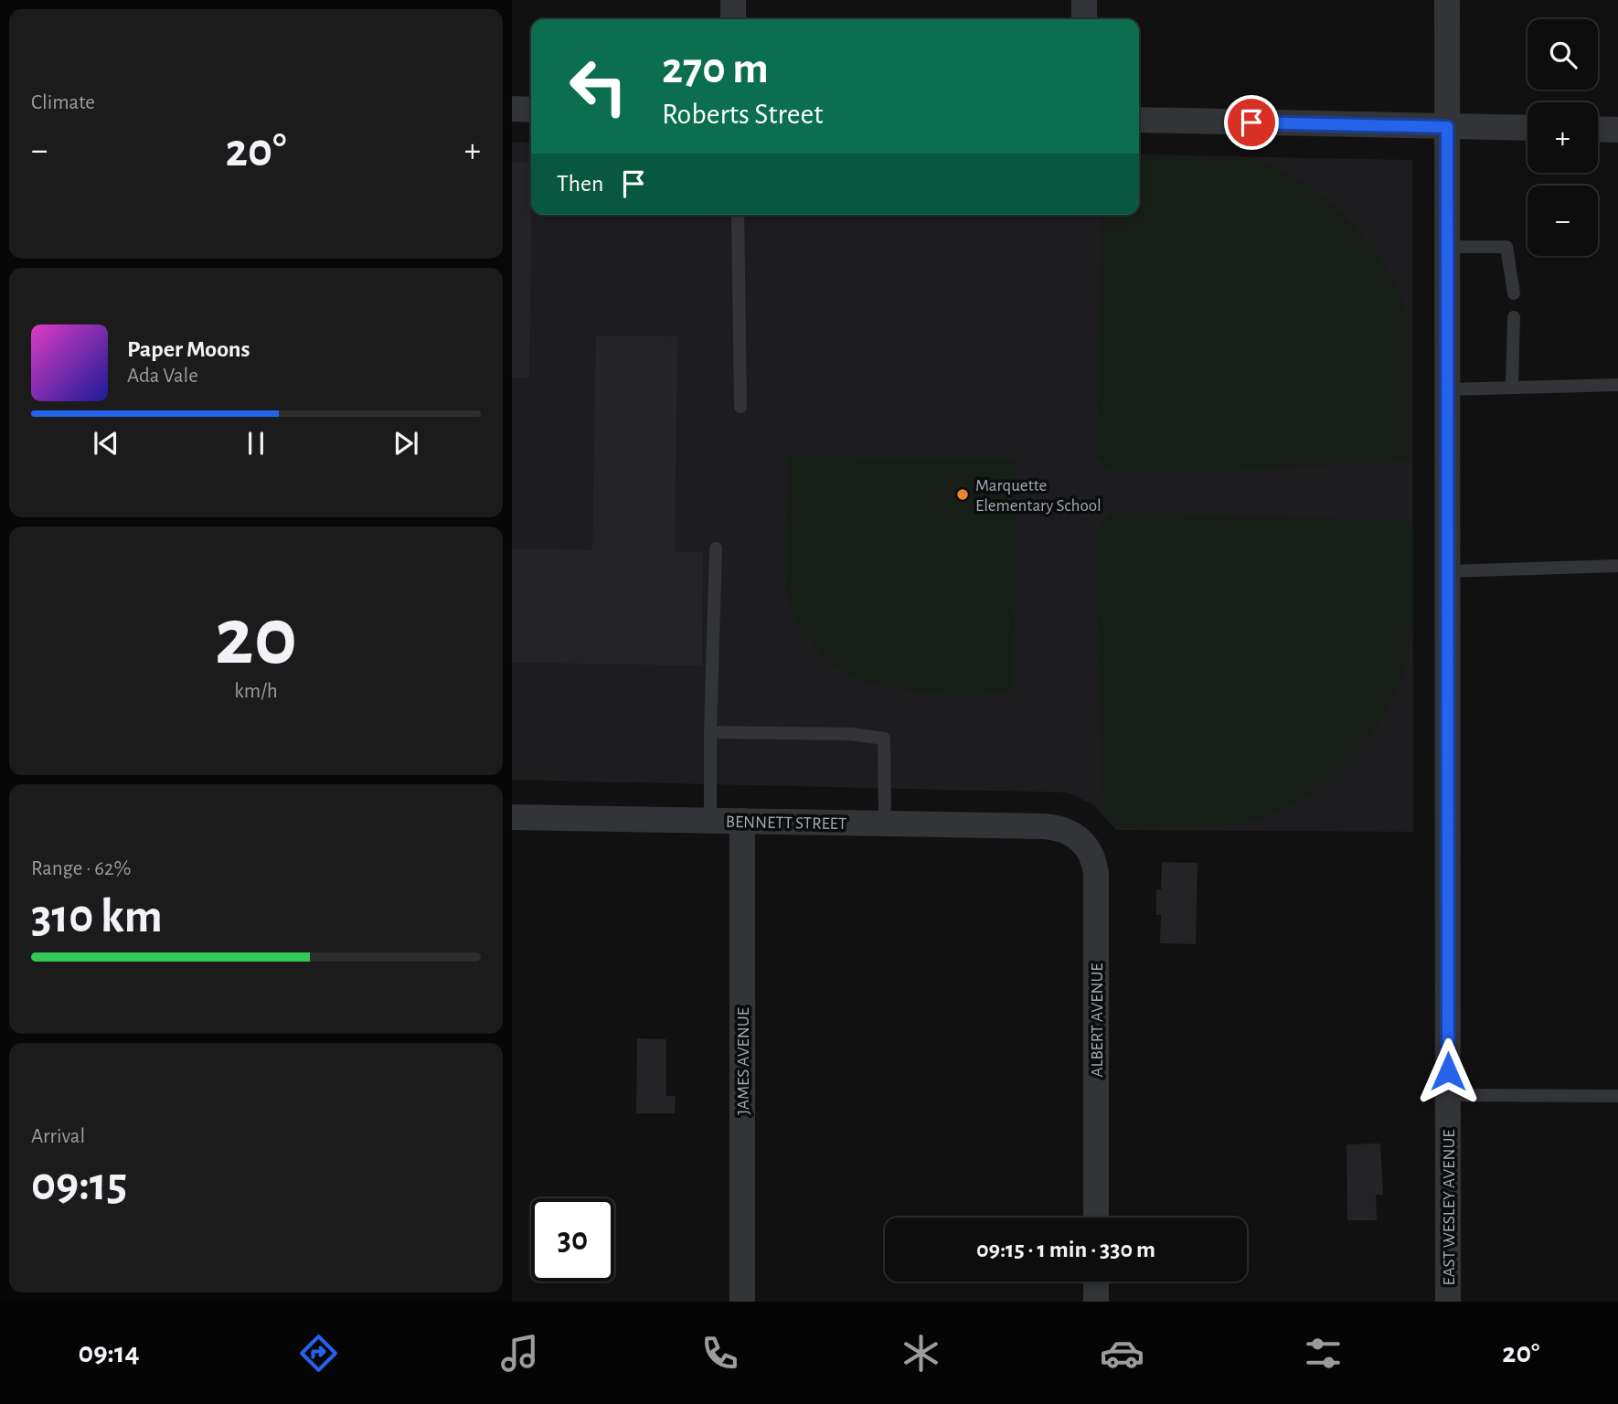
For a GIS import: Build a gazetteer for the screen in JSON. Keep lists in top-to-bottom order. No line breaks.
{"streets":{"street":["BENNETT STREET","ALBERT AVENUE","JAMES AVENUE","EAST WESLEY AVENUE"]},"crossings":[["BENNETT STREET","ALBERT AVENUE"],["BENNETT STREET","JAMES AVENUE"]],"places":["Marquette Elementary School"],"page":{"tile":["Climate",["20","km/h"],["Range · 62%","310 km"],["Arrival","09:15"]],"map_buttons":["+","−"],"turn":["270 m","Roberts Street"],"heat":["−","20°","+"],"then":"Then","song":["Paper Moons","Ada Vale"],"limit":"30","trip":"09:15 · 1 min · 330 m","tabs":["09:14","20°"]}}
